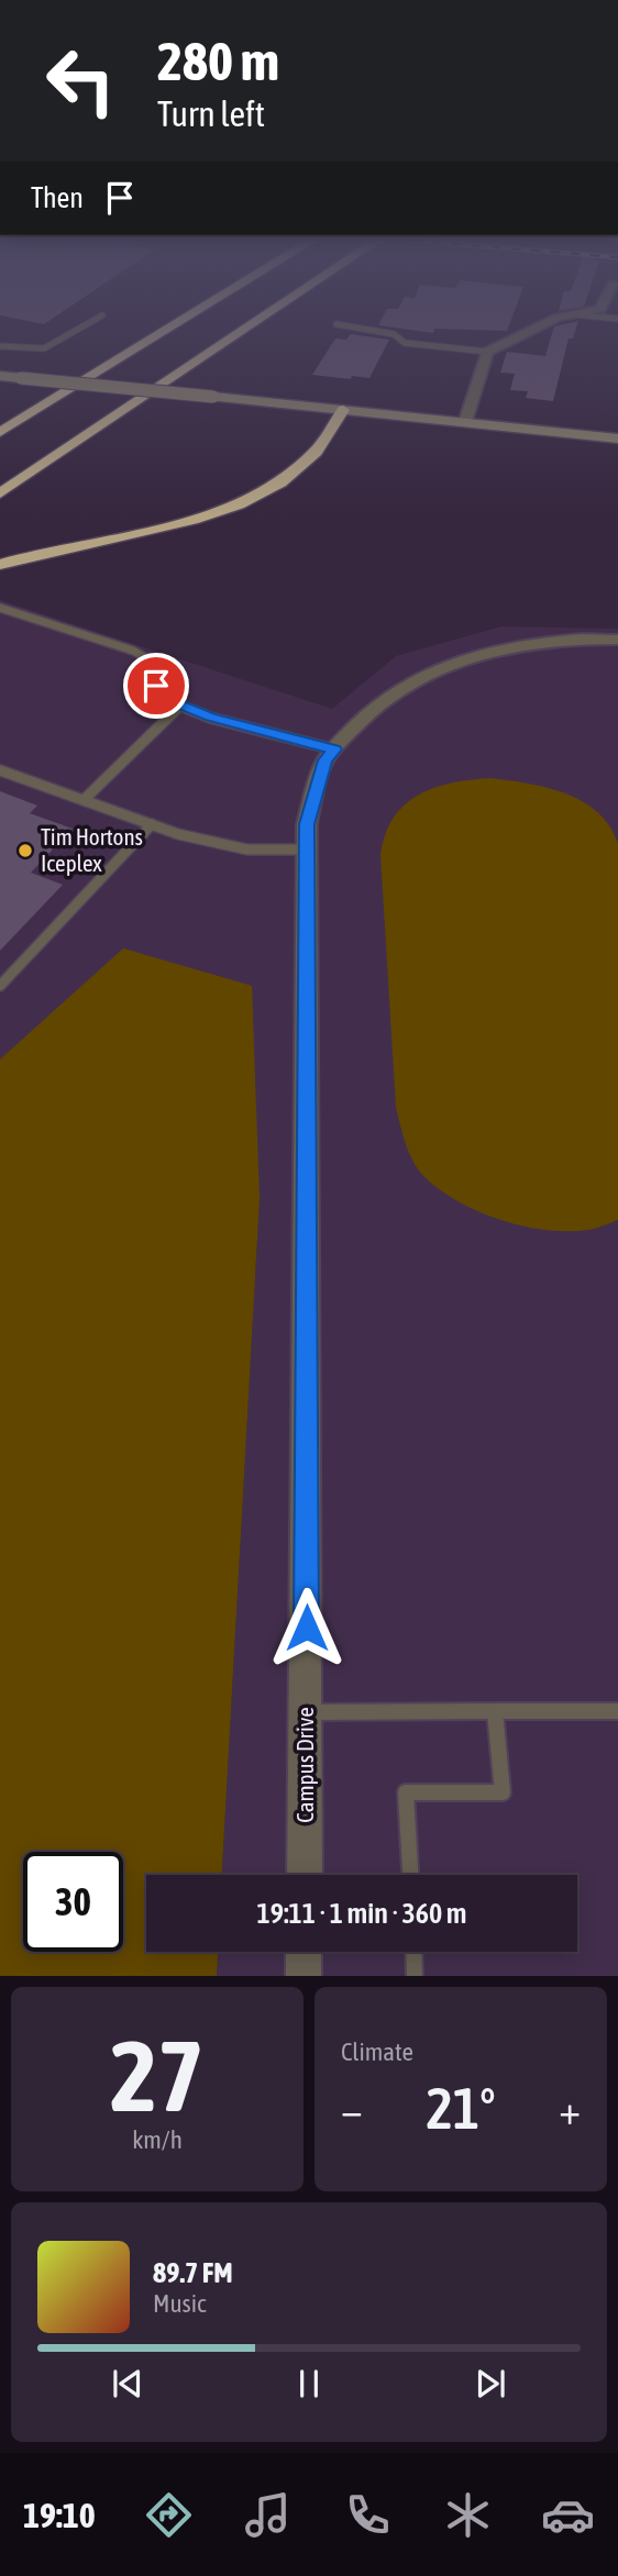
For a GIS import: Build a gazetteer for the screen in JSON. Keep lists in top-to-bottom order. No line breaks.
{"streets":{"street":["Campus Drive"]},"places":["Tim Hortons Iceplex"],"page":{"turn":["280 m","Turn left"],"then":"Then","limit":"30","trip":"19:11 · 1 min · 360 m","tile":[["27","km/h"],"Climate"],"heat":["−","21°","+"],"song":["89.7 FM","Music"],"tabs":"19:10"}}
